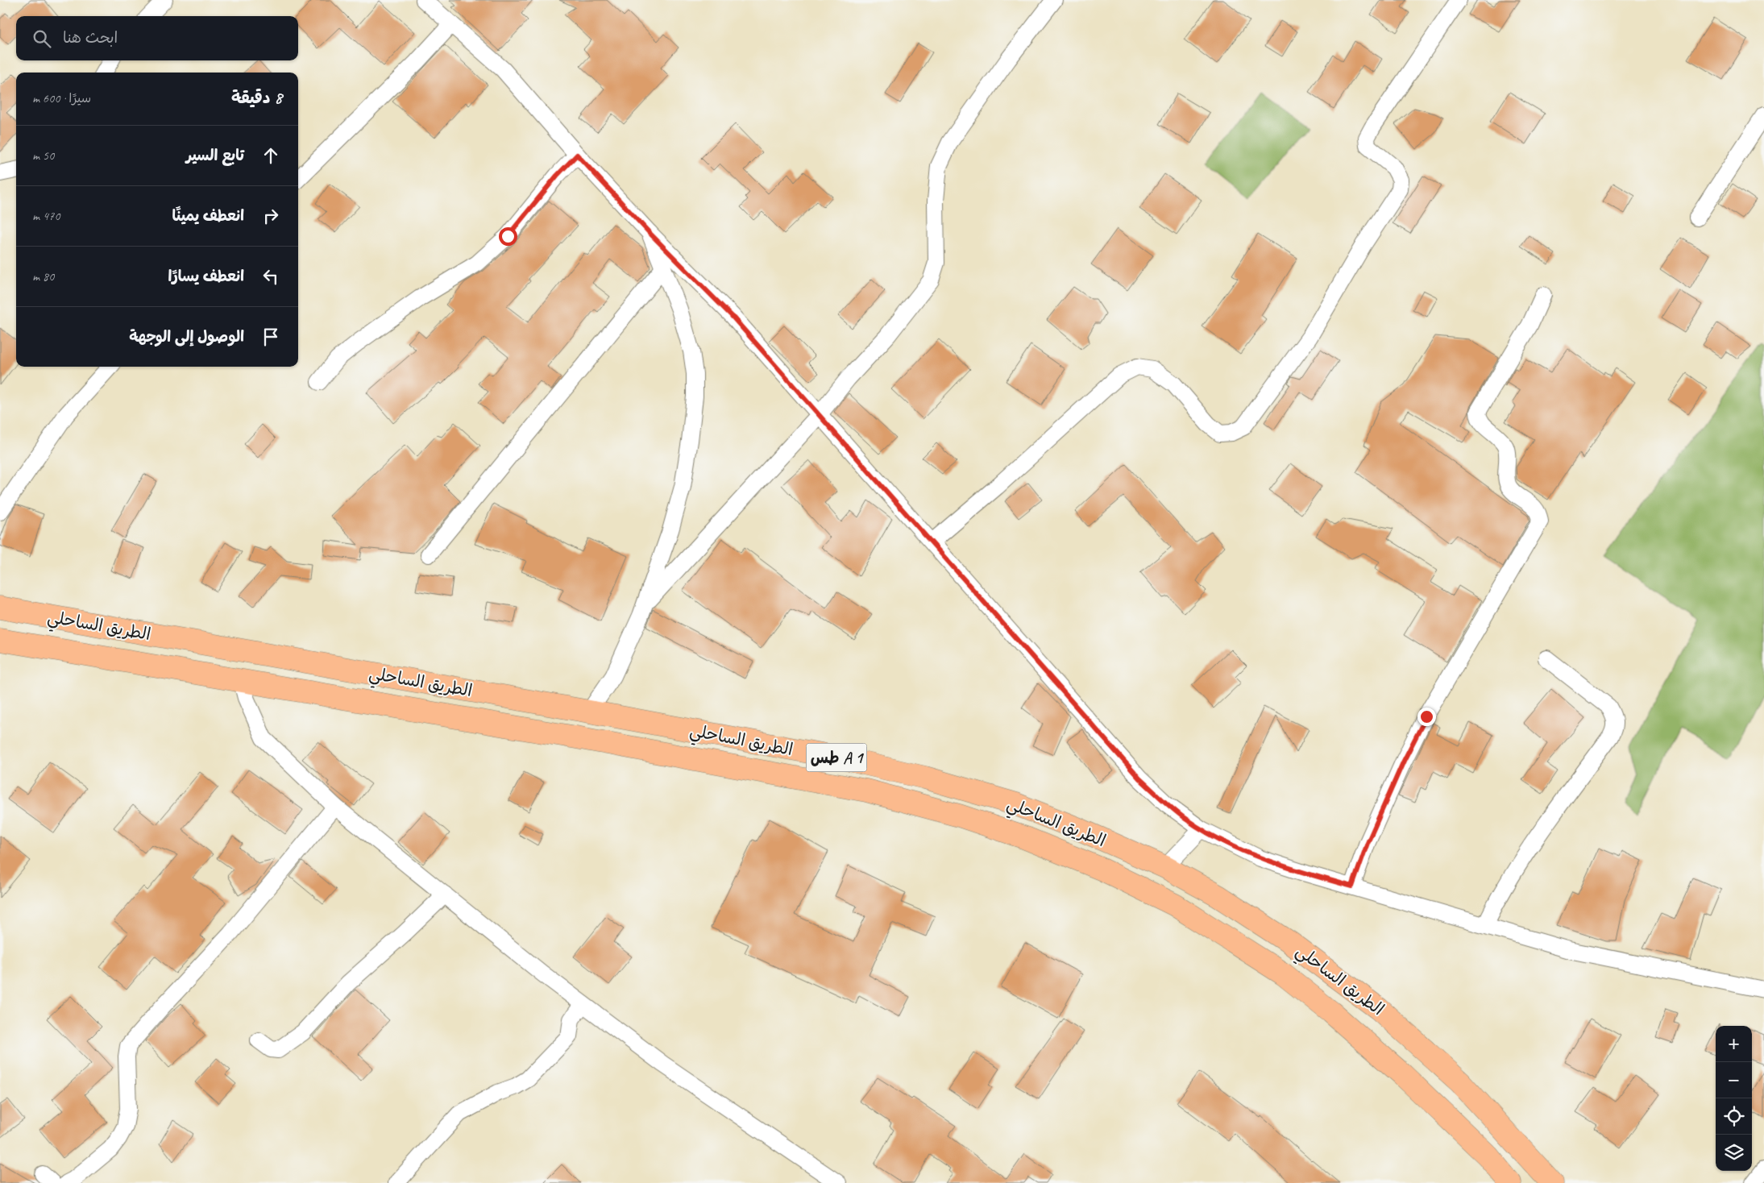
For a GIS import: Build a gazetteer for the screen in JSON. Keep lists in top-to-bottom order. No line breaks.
{"streets":{"highway":["الطريق الساحلي","طس A 1"]},"page":{"search":"ابحث هنا","heading":["8 دقيقة","سيرًا · 600 m"],"list":[["تابع السير","50 m"],["انعطف يمينًا","470 m"],["انعطف يسارًا","80 m"],"الوصول إلى الوجهة"],"map_buttons":["+","−"]}}
